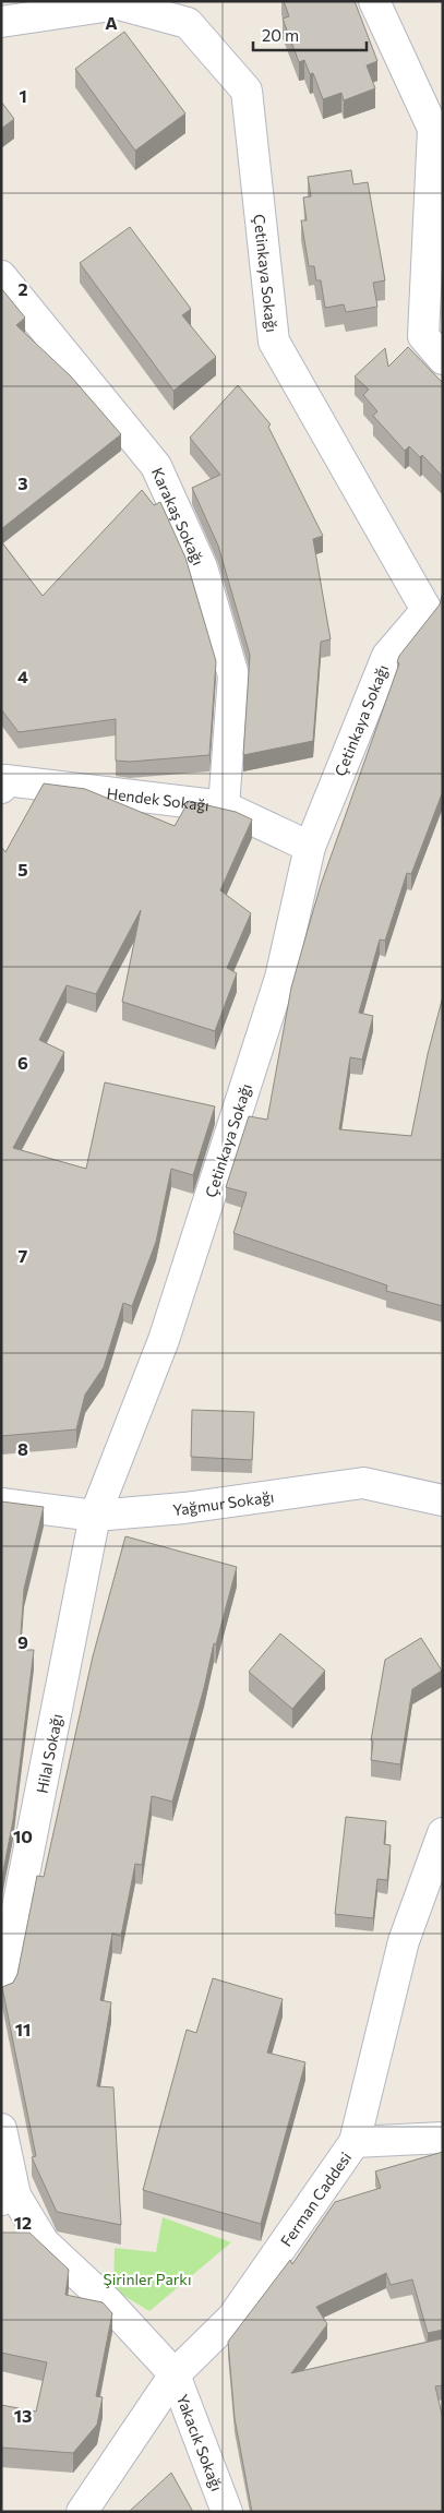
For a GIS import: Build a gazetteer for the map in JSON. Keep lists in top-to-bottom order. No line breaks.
{"streets":{"street":["Çetinkaya Sokağı","Karakaş Sokağı","Hendek Sokağı","Yağmur Sokağı","Hilal Sokağı","Ferman Caddesi","Yakacık Sokağı"]},"crossings":[["Çetinkaya Sokağı","Hendek Sokağı"],["Çetinkaya Sokağı","Yağmur Sokağı"],["Çetinkaya Sokağı","Hilal Sokağı"],["Karakaş Sokağı","Hendek Sokağı"],["Yağmur Sokağı","Hilal Sokağı"],["Ferman Caddesi","Yakacık Sokağı"]],"parks":["Şirinler Parkı"],"scale_bar":"20 m","grid":{"columns":["A"],"rows":["1","2","3","4","5","6","7","8","9","10","11","12","13"]}}
